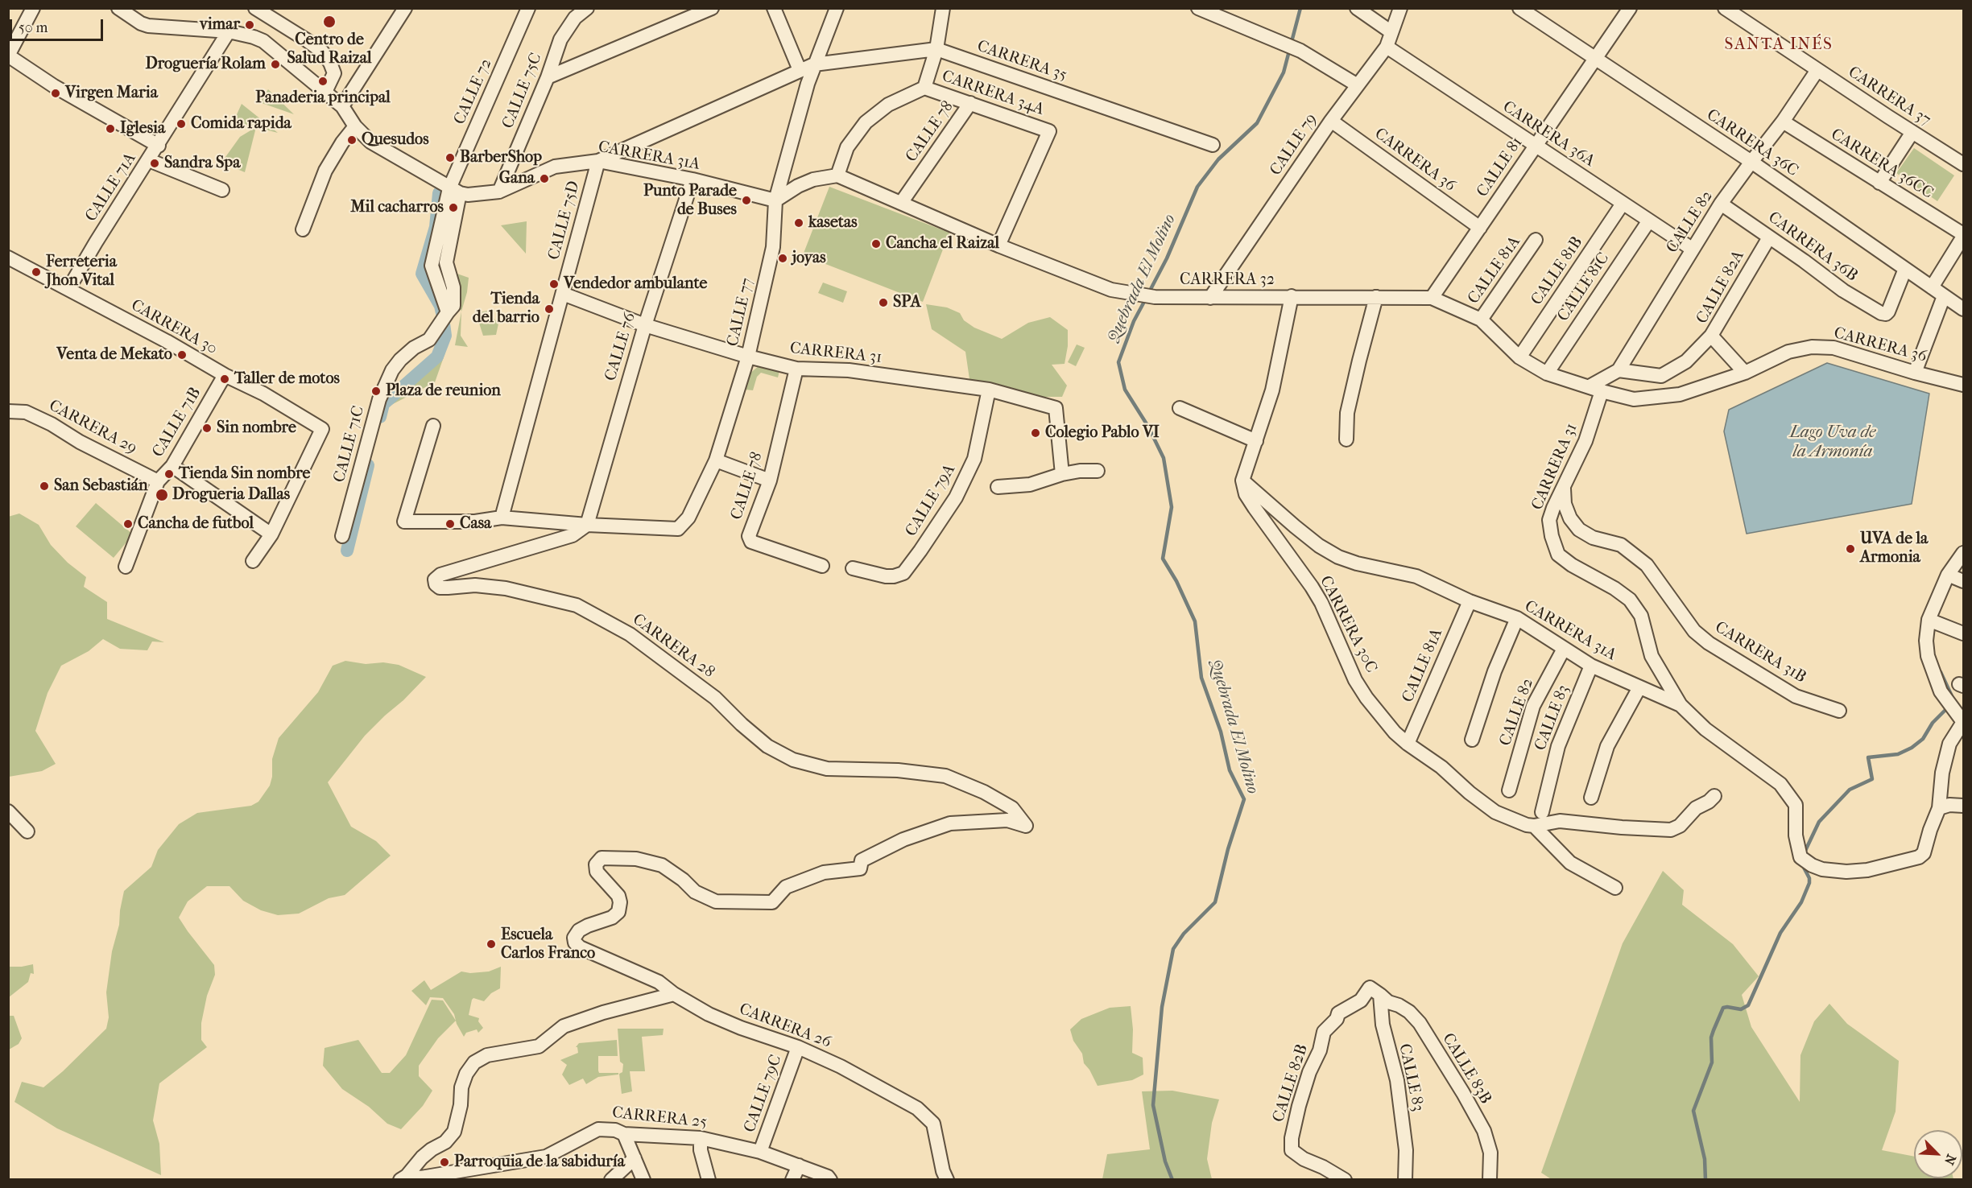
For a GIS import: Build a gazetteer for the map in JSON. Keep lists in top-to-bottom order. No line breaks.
{"streets":{"street":["CARRERA 35","CALLE 75C","CALLE 72","CARRERA 34A","CARRERA 37","CALLE 78","CARRERA 36A","CARRERA 36C","CALLE 79","CARRERA 31A","CARRERA 36","CARRERA 36CC","CALLE 81","CALLE 71A","CALLE 75D","CALLE 82","CARRERA 36B","CALLE 81A","CALLE 81B","CARRERA 32","CALLE 81C","CALLE 82A","CALLE 77","CARRERA 30","CALLE 76","CARRERA 31","CALLE 71B","CARRERA 29","CALLE 71C","CALLE 79A","CARRERA 30C","CARRERA 28","CARRERA 31B","CALLE 83","CARRERA 26","CALLE 83B","CALLE 82B","CALLE 79C","CARRERA 25"]},"crossings":[["CARRERA 35","CALLE 77"],["CALLE 75C","CARRERA 31A"],["CALLE 72","CARRERA 31A"],["CALLE 72","CALLE 71C"],["CARRERA 34A","CALLE 78"],["CARRERA 34A","CARRERA 32"],["CARRERA 37","CALLE 82"],["CALLE 78","CARRERA 32"],["CALLE 78","CARRERA 31"],["CARRERA 36A","CALLE 79"],["CARRERA 36A","CALLE 81"],["CARRERA 36A","CALLE 82"],["CARRERA 36A","CALLE 81B"],["CARRERA 36A","CALLE 81C"],["CARRERA 36C","CALLE 81"],["CARRERA 36C","CALLE 82"],["CARRERA 36C","CARRERA 36B"],["CALLE 79","CARRERA 36"],["CALLE 79","CARRERA 32"],["CARRERA 31A","CALLE 75D"],["CARRERA 31A","CALLE 82"],["CARRERA 31A","CALLE 81A"],["CARRERA 31A","CALLE 77"],["CARRERA 31A","CALLE 76"],["CARRERA 31A","CARRERA 31"],["CARRERA 31A","CALLE 71C"],["CARRERA 31A","CARRERA 30C"],["CARRERA 31A","CALLE 83"],["CARRERA 36","CALLE 81"],["CARRERA 36","CARRERA 32"],["CARRERA 36","CALLE 82A"],["CARRERA 36CC","CALLE 82"],["CALLE 81","CARRERA 32"],["CALLE 71A","CARRERA 30"],["CALLE 75D","CARRERA 31"],["CALLE 82","CARRERA 36B"],["CALLE 82","CARRERA 32"],["CALLE 82","CARRERA 31"],["CARRERA 36B","CALLE 82A"],["CALLE 81A","CARRERA 32"],["CALLE 81A","CARRERA 30C"],["CALLE 81B","CARRERA 32"],["CARRERA 32","CALLE 81C"],["CARRERA 32","CARRERA 31"],["CALLE 77","CALLE 76"],["CALLE 77","CARRERA 31"],["CALLE 77","CARRERA 28"],["CARRERA 30","CALLE 71B"],["CALLE 76","CARRERA 31"],["CALLE 76","CARRERA 28"],["CARRERA 31","CALLE 79A"],["CARRERA 31","CARRERA 31B"],["CALLE 71B","CARRERA 29"],["CARRERA 28","CARRERA 26"],["CALLE 83","CALLE 83B"],["CALLE 83","CALLE 82B"],["CARRERA 26","CALLE 79C"],["CALLE 83B","CALLE 82B"],["CALLE 79C","CARRERA 25"]],"districts":["SANTA INÉS"],"water":["Quebrada El Molino","Lago Uva de la Armonía"],"places":["Centro de Salud Raizal","vimar","Droguería Rolam","Panaderia principal","Virgen Maria","Comida rapida","Iglesia","Quesudos","BarberShop","Sandra Spa","Gana","Punto Parade de Buses","Mil cacharros","kasetas","Cancha el Raizal","joyas","Ferreteria Jhon Vital","Vendedor ambulante","SPA","Tienda del barrio","Venta de Mekato","Taller de motos","Plaza de reunion","Sin nombre","Colegio Pablo VI","Tienda Sin nombre","San Sebastián","Drogueria Dallas","Cancha de futbol","Casa","UVA de la Armonia","Escuela Carlos Franco","Parroquia de la sabiduría"],"scale_bar":"50 m","north":"bottom right"}
